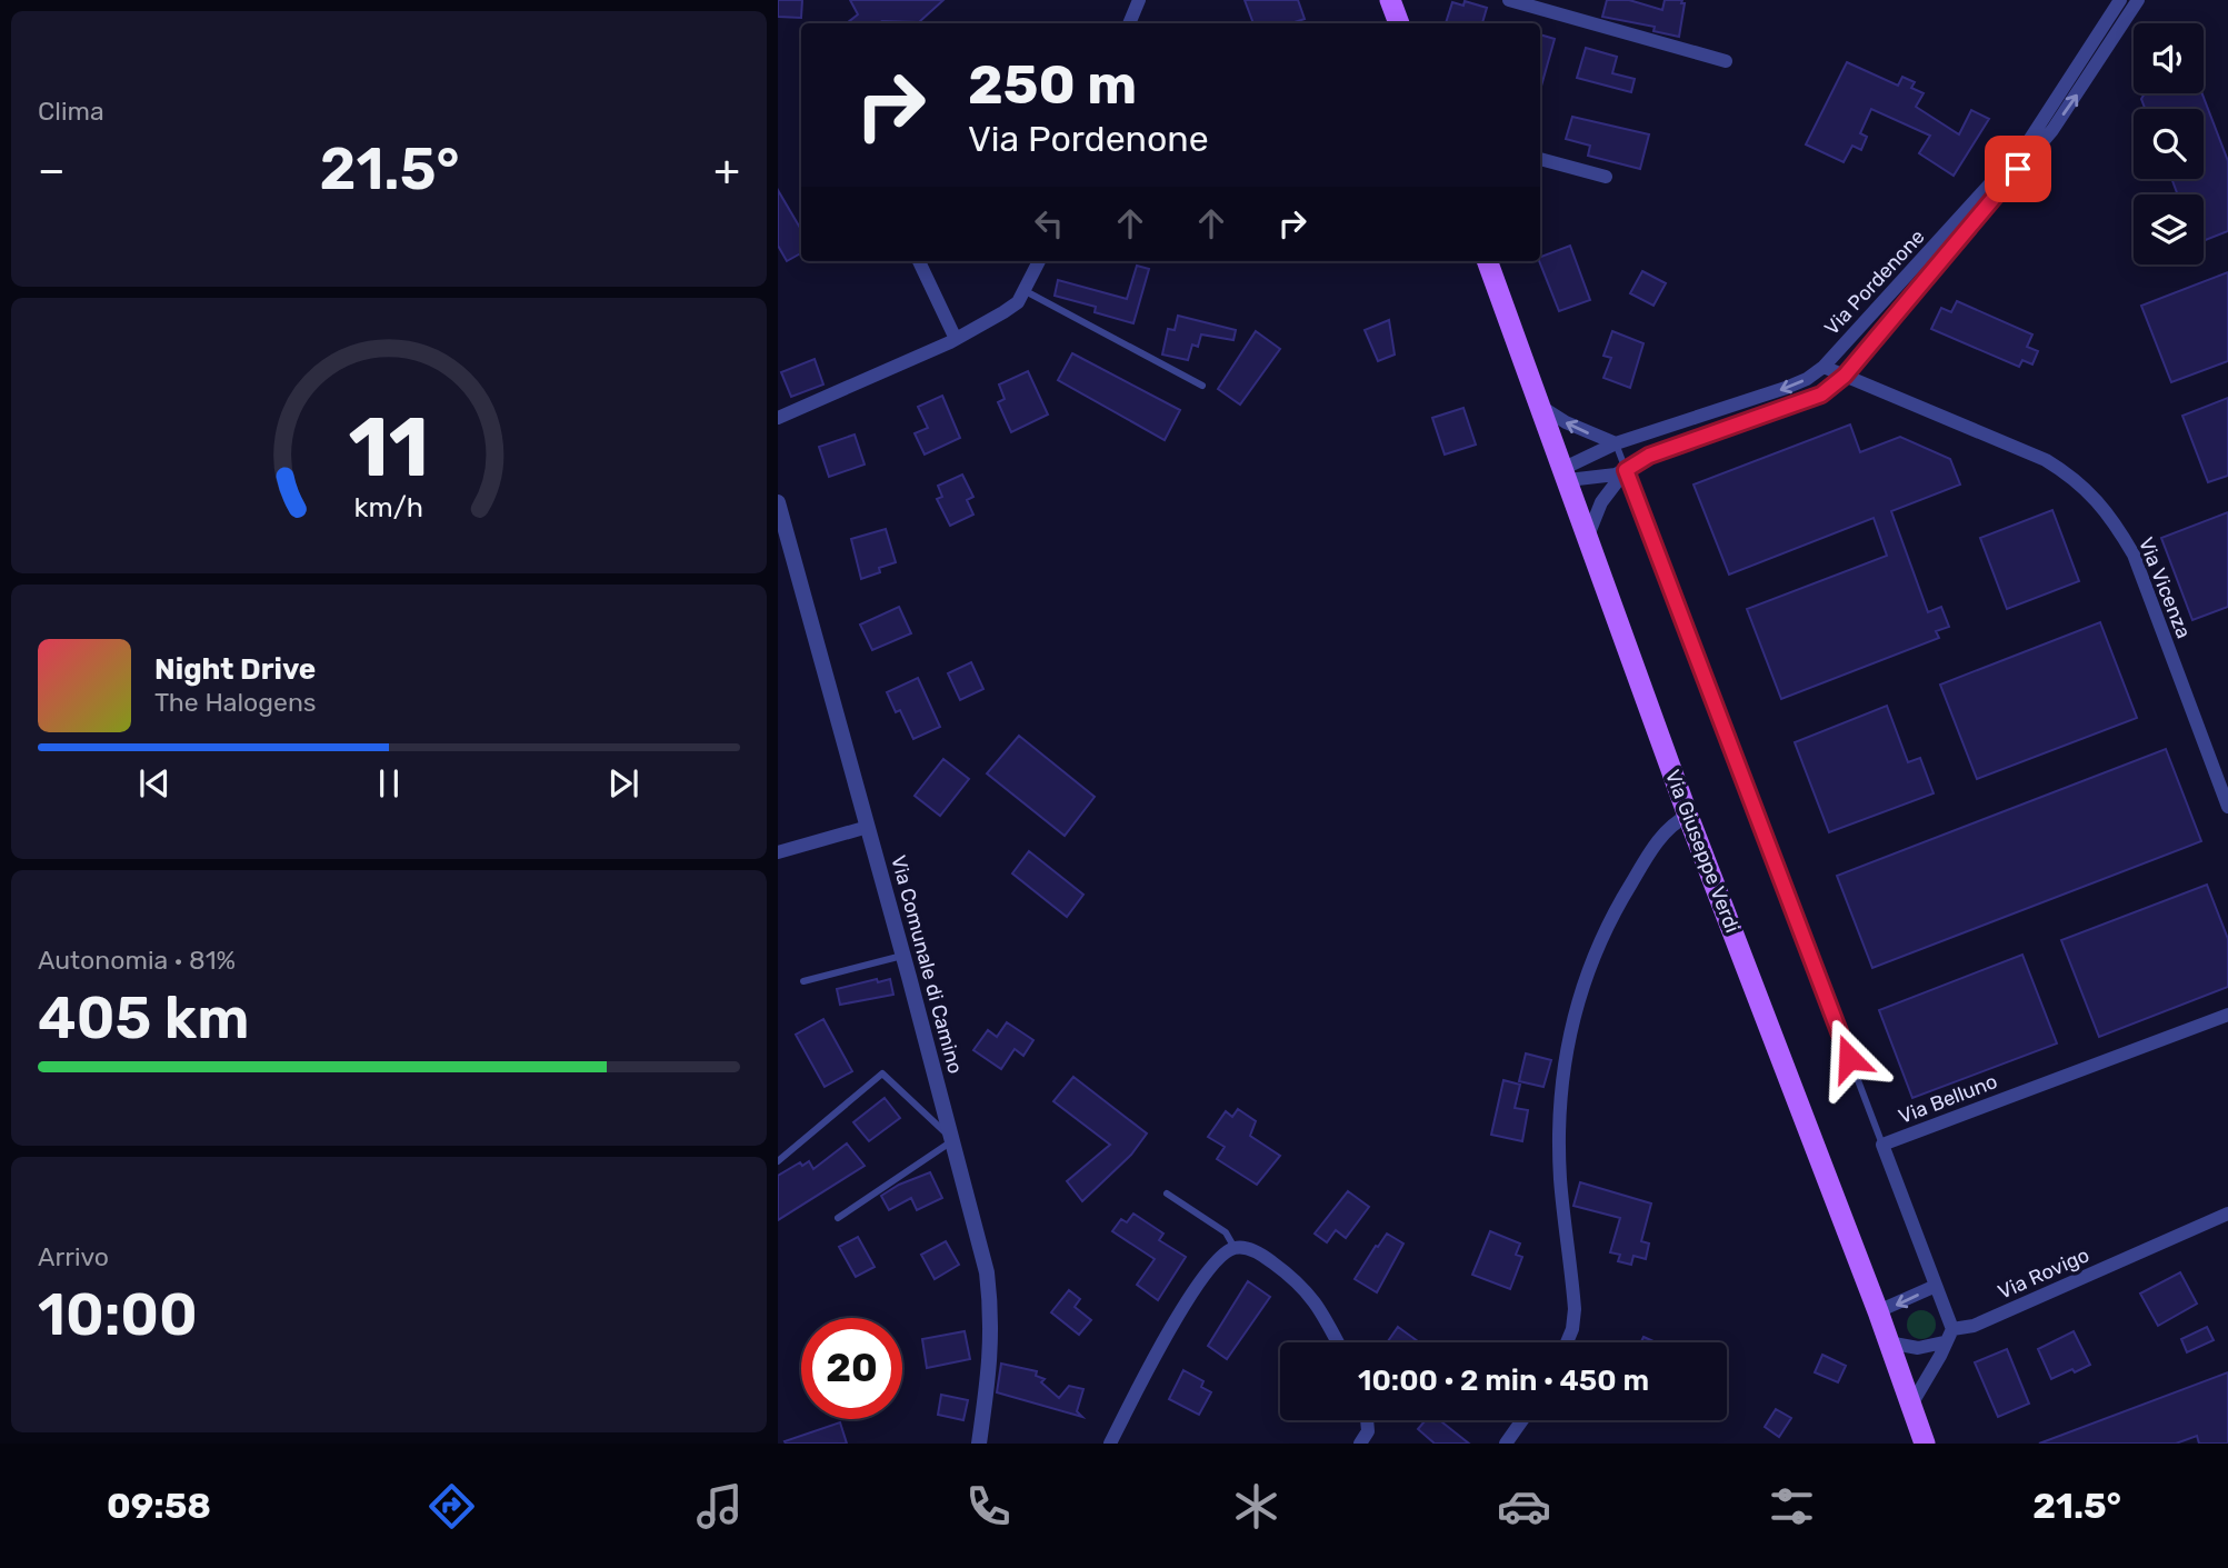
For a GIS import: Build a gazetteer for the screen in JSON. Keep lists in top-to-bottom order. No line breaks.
{"streets":{"main road":["Via Giuseppe Verdi"],"street":["Via Pordenone","Via Vicenza","Via Comunale di Camino","Via Belluno","Via Rovigo"]},"crossings":[["Via Pordenone","Via Vicenza"],["Via Pordenone","Via Giuseppe Verdi"],["Via Belluno","Via Rovigo"]],"page":{"tile":["Clima",["Autonomia · 81%","405 km"],["Arrivo","10:00"]],"turn":["250 m","Via Pordenone"],"heat":["−","21.5°","+"],"song":["Night Drive","The Halogens"],"limit":"20","trip":"10:00 · 2 min · 450 m","tabs":["09:58","21.5°"],"gauge":["11","km/h"]}}
